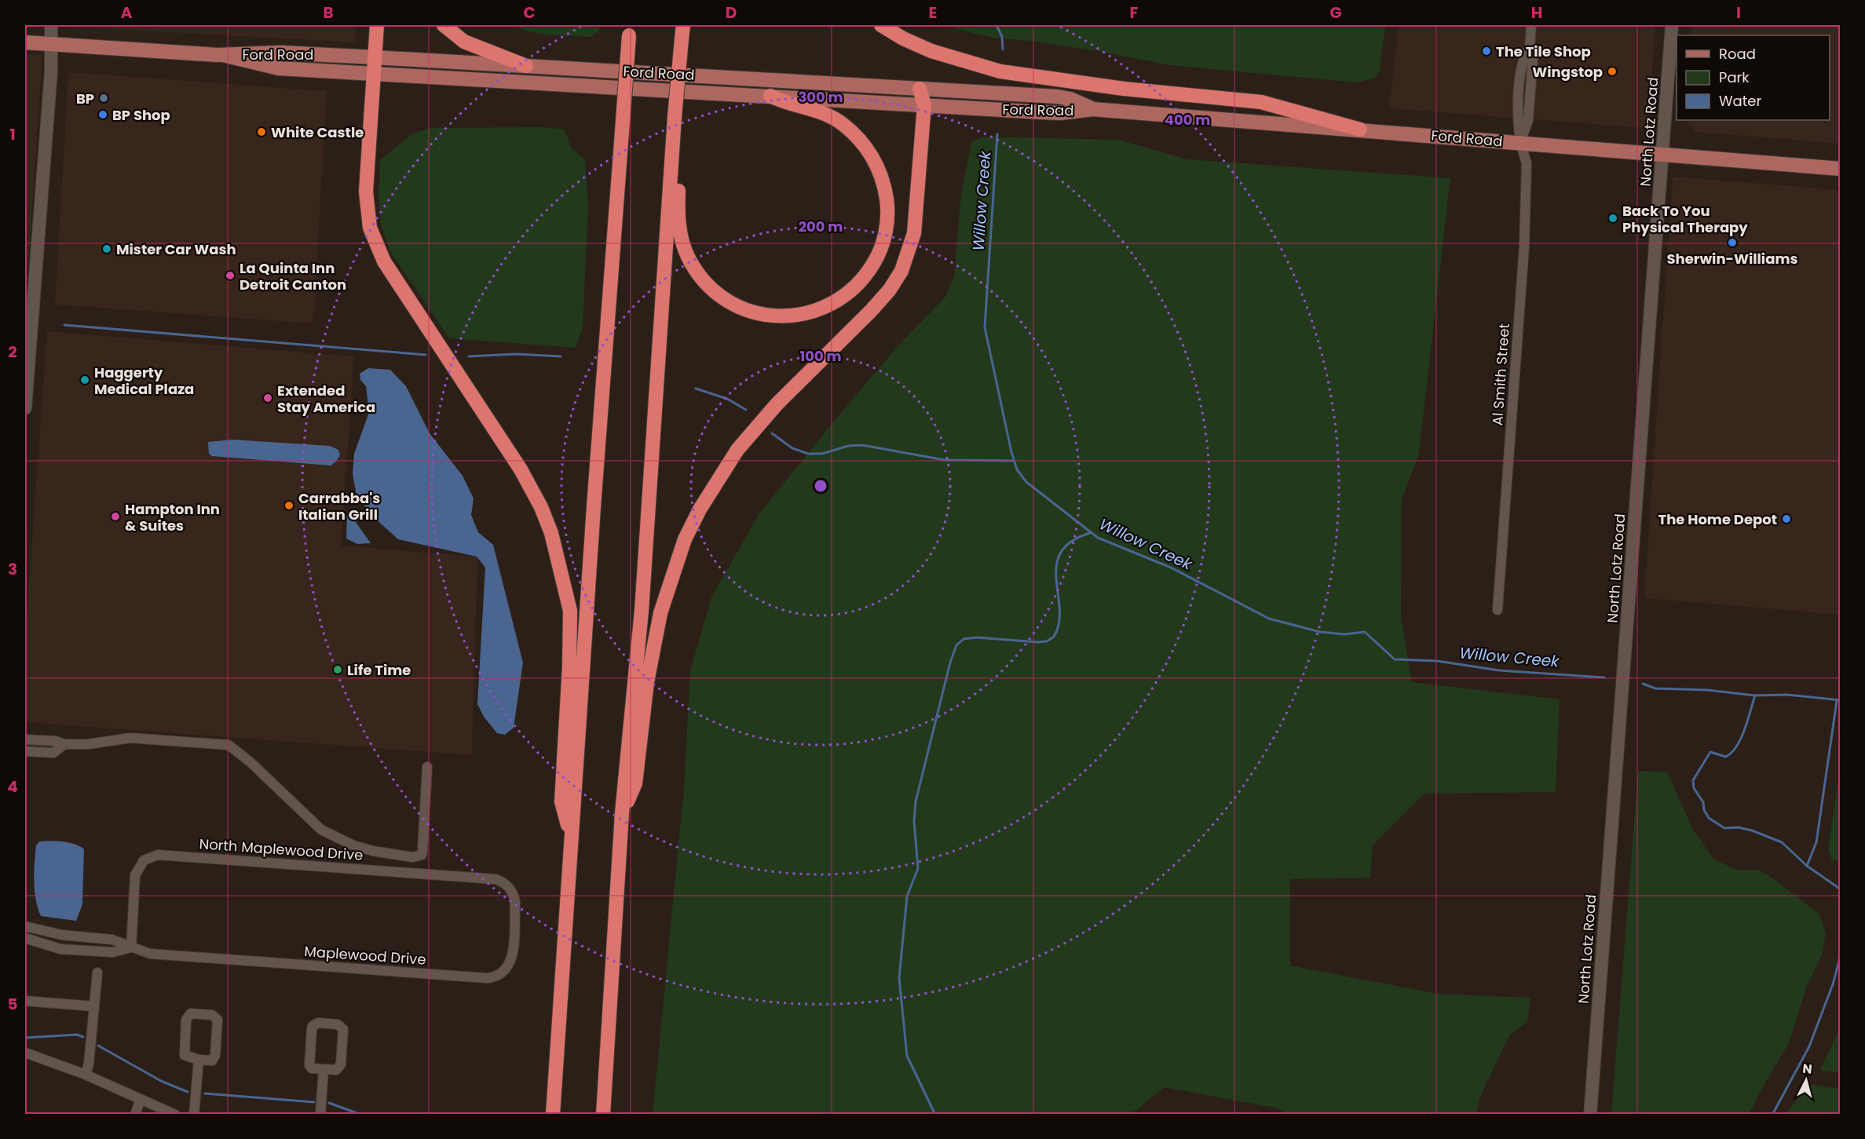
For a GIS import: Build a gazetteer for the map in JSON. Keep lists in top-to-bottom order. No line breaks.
{"streets":{"main road":["Ford Road"],"street":["North Lotz Road","Al Smith Street","North Maplewood Drive","Maplewood Drive"]},"crossings":[["Ford Road","North Lotz Road"],["Ford Road","Al Smith Street"],["North Maplewood Drive","Maplewood Drive"]],"water":["Willow Creek"],"places":["The Tile Shop","Wingstop","BP","BP Shop","White Castle","Back To You Physical Therapy","Sherwin-Williams","Mister Car Wash","La Quinta Inn Detroit Canton","Haggerty Medical Plaza","Extended Stay America","Carrabba's Italian Grill","Hampton Inn & Suites","The Home Depot","Life Time"],"legend":["Road","Park","Water"],"north":"top","grid":{"columns":["A","B","C","D","E","F","G","H","I"],"rows":["1","2","3","4","5"]},"rings":["300 m","400 m","200 m","100 m"]}
